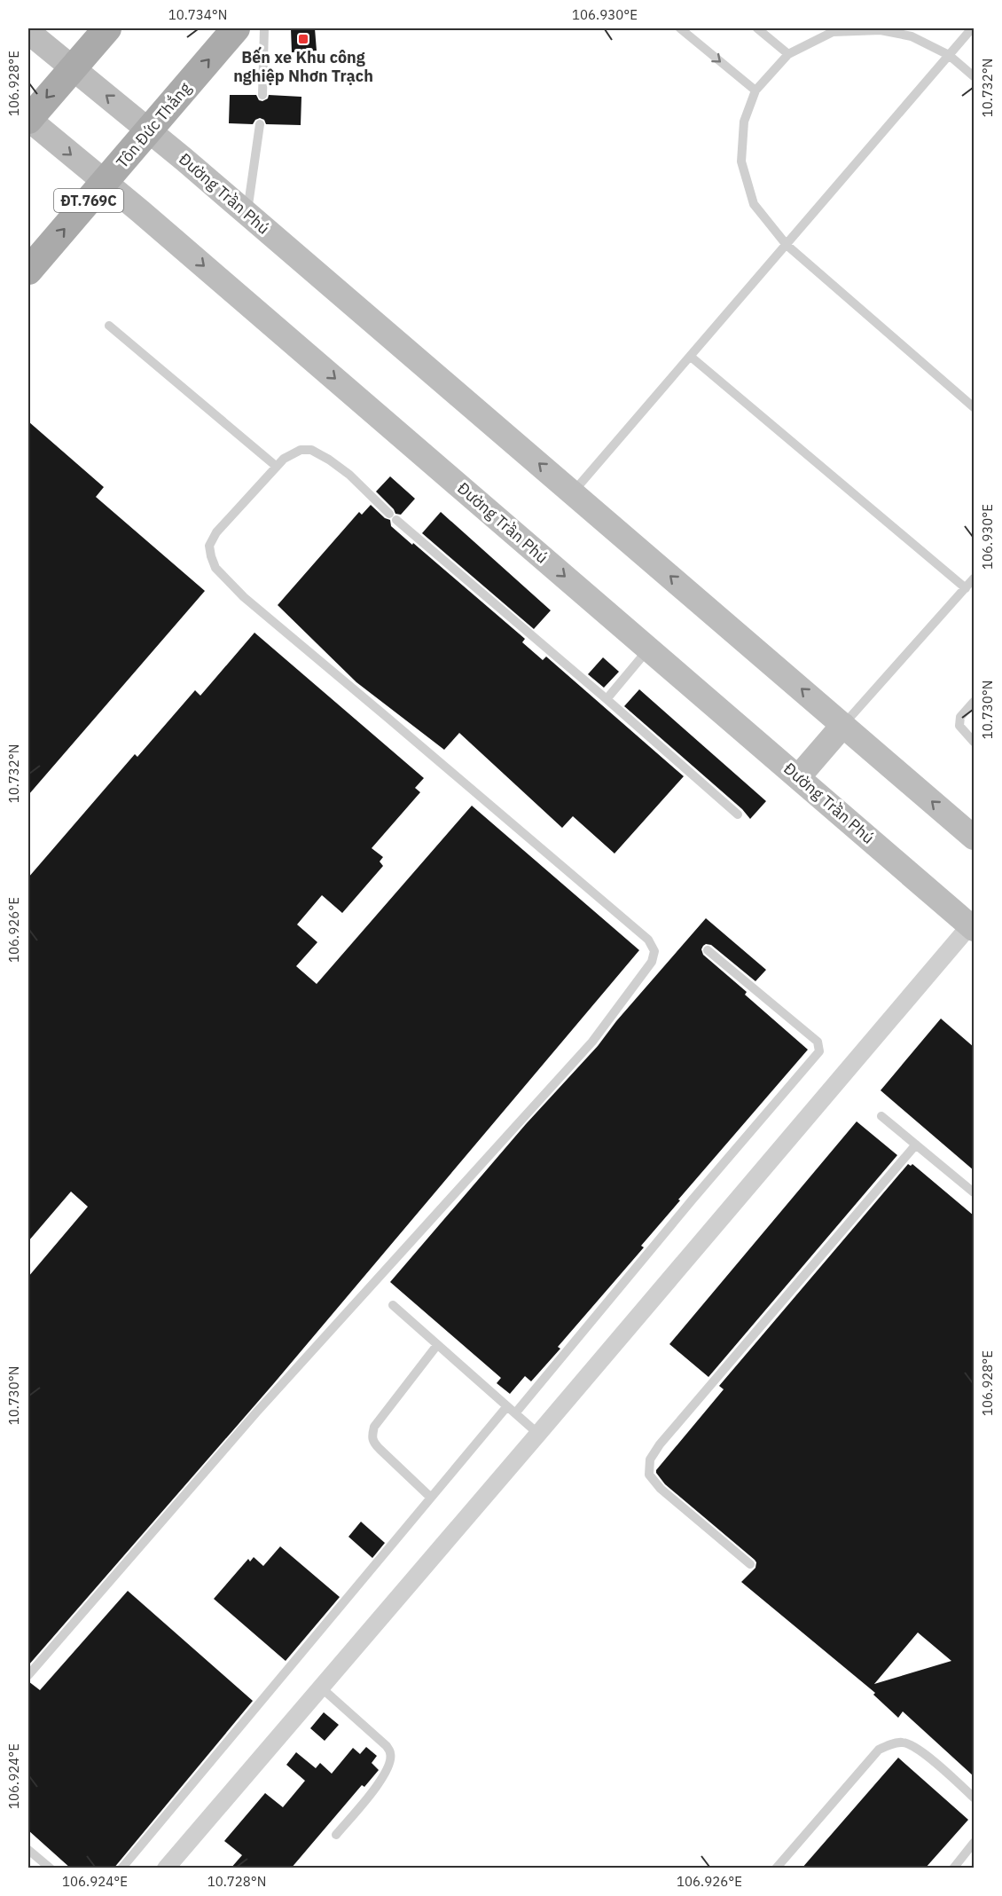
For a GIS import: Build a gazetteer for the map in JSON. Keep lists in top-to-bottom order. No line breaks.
{"streets":{"main road":["Tôn Đức Thắng","Đường Trần Phú","ĐT.769C"]},"crossings":[["Tôn Đức Thắng","Đường Trần Phú"]],"one_way":["Tôn Đức Thắng"],"places":{"transit":["Bến xe Khu công nghiệp Nhơn Trạch"]},"coordinates":["10.734°N","106.930°E","106.928°E","10.732°N","10.730°N","106.926°E","106.924°E","10.728°N"]}
